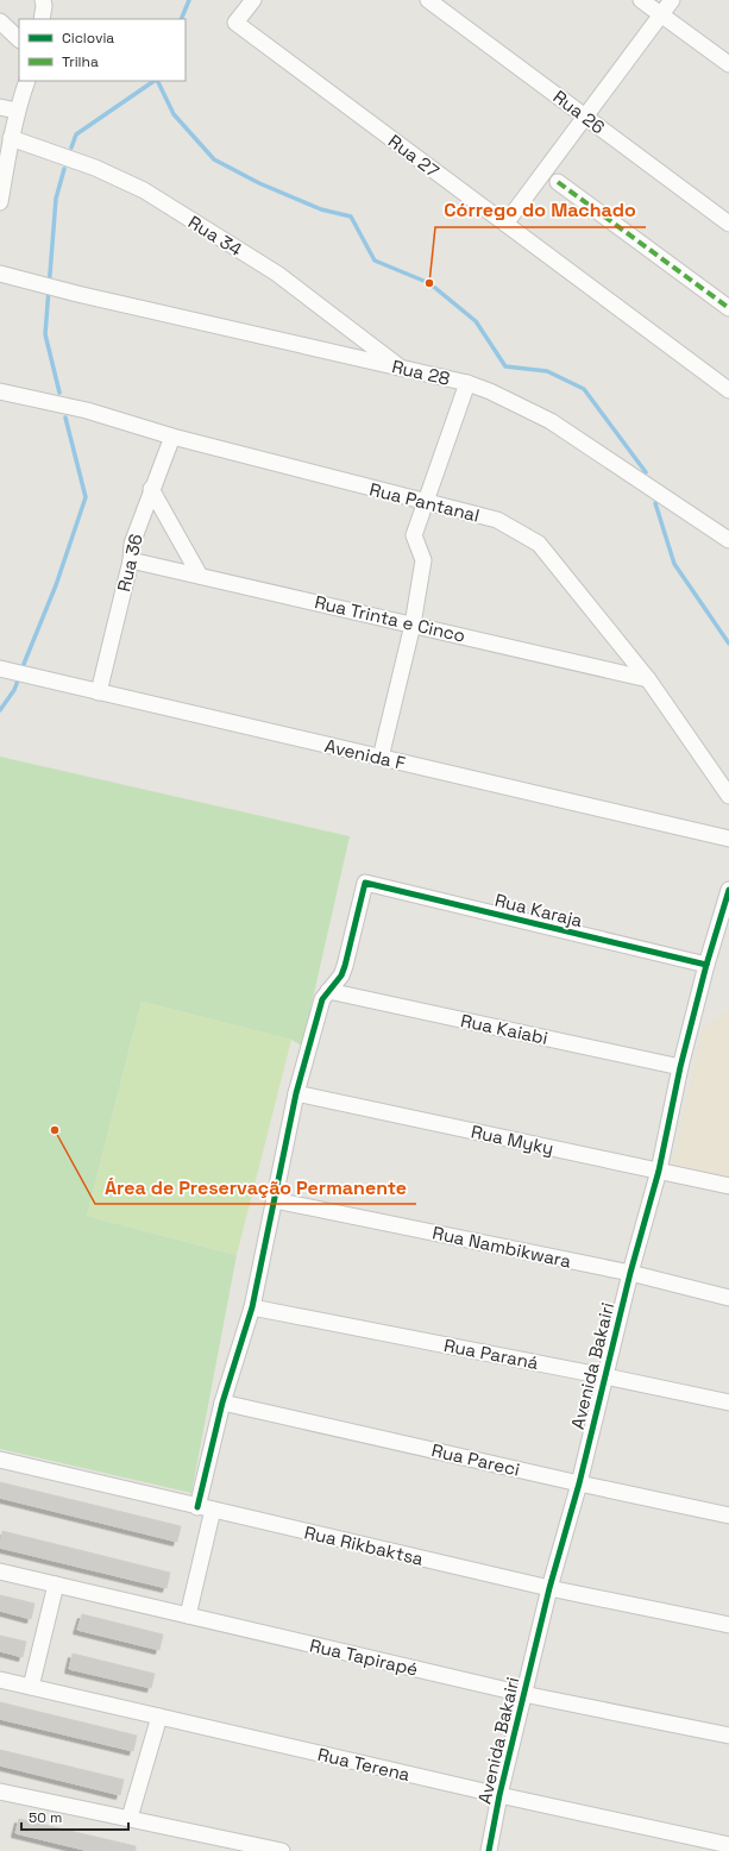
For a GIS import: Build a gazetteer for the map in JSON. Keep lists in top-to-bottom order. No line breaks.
{"streets":{"street":["Rua 26","Rua 27","Rua 34","Rua 28","Rua Pantanal","Rua 36","Rua Trinta e Cinco","Avenida F","Rua Karaja","Rua Kaiabi","Rua Myky","Rua Nambikwara","Rua Paraná","Avenida Bakairi","Rua Pareci","Rua Rikbaktsa","Rua Tapirapé","Rua Terena"]},"crossings":[["Rua 34","Rua 28"],["Rua Pantanal","Rua 36"],["Rua Pantanal","Rua Trinta e Cinco"],["Rua 36","Rua Trinta e Cinco"],["Rua 36","Avenida F"],["Rua Karaja","Rua Kaiabi"],["Rua Karaja","Avenida Bakairi"],["Rua Kaiabi","Avenida Bakairi"],["Rua Myky","Avenida Bakairi"],["Rua Nambikwara","Avenida Bakairi"],["Rua Paraná","Avenida Bakairi"],["Avenida Bakairi","Rua Pareci"],["Avenida Bakairi","Rua Rikbaktsa"],["Avenida Bakairi","Rua Tapirapé"],["Avenida Bakairi","Rua Terena"]],"places":["Córrego do Machado","Área de Preservação Permanente"],"legend":["Ciclovia","Trilha"],"scale_bar":"50 m"}
